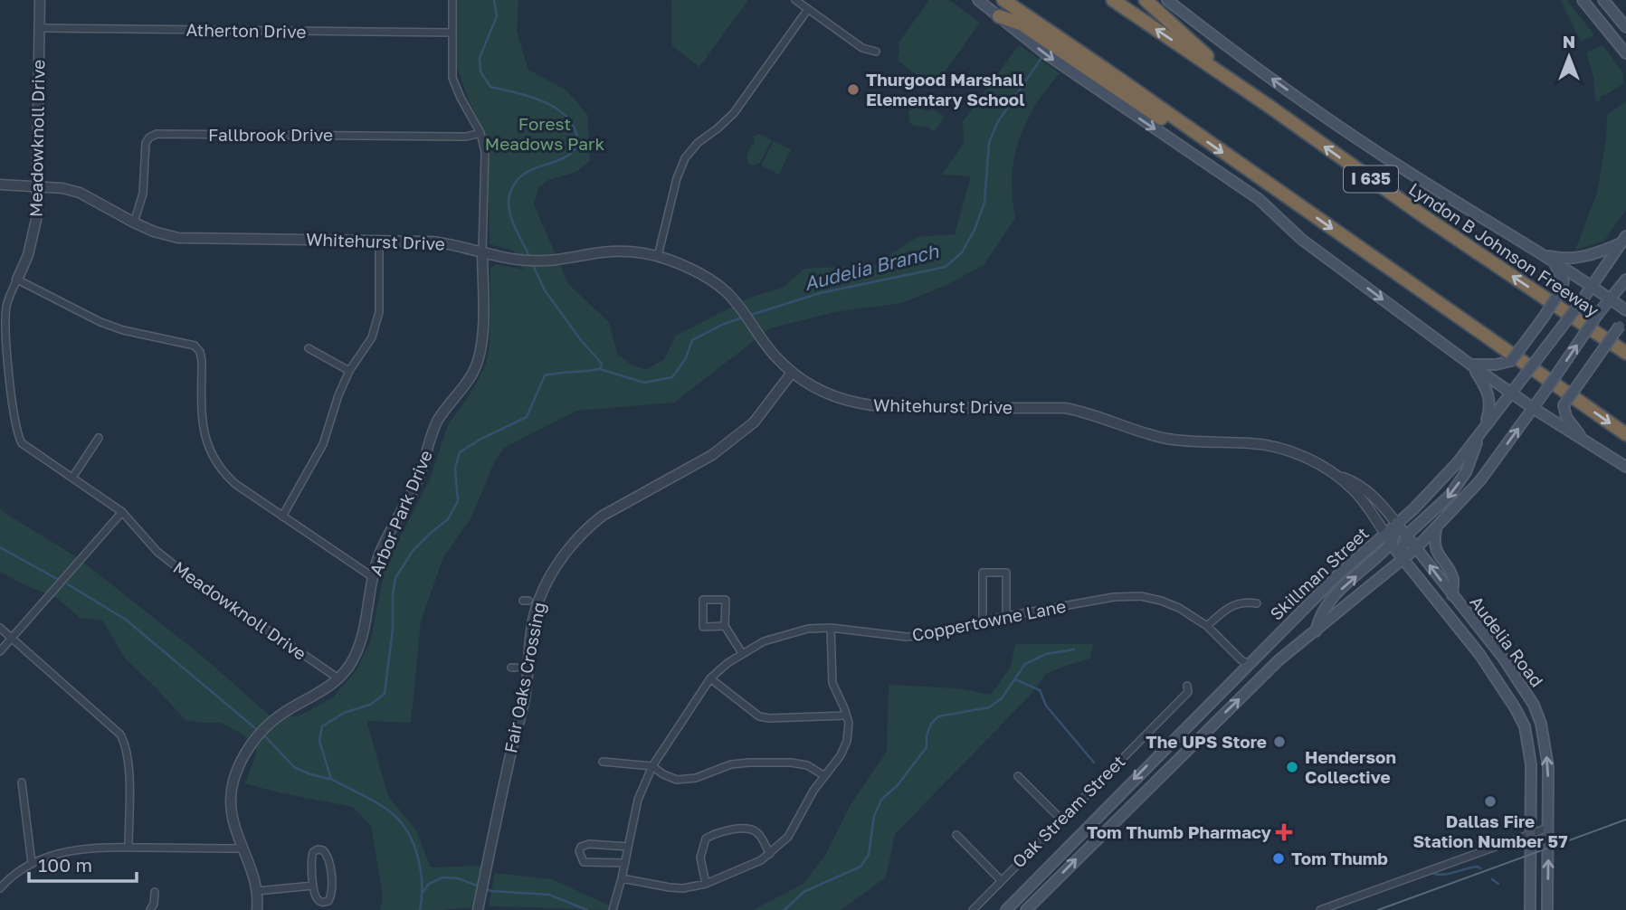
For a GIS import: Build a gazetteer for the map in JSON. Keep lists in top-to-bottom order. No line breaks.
{"streets":{"highway":["I 635","Lyndon B Johnson Freeway"],"main road":["Skillman Street","Audelia Road"],"street":["Atherton Drive","Fallbrook Drive","Meadowknoll Drive","Whitehurst Drive","Arbor Park Drive","Coppertowne Lane","Fair Oaks Crossing","Oak Stream Street"]},"crossings":[["Atherton Drive","Meadowknoll Drive"],["Atherton Drive","Arbor Park Drive"],["Fallbrook Drive","Whitehurst Drive"],["Fallbrook Drive","Arbor Park Drive"],["Meadowknoll Drive","Whitehurst Drive"],["Meadowknoll Drive","Arbor Park Drive"],["Whitehurst Drive","Arbor Park Drive"],["Whitehurst Drive","Skillman Street"],["Whitehurst Drive","Audelia Road"],["Whitehurst Drive","Fair Oaks Crossing"],["Skillman Street","Coppertowne Lane"],["Skillman Street","Audelia Road"]],"water":["Audelia Branch"],"parks":["Forest Meadows Park"],"places":{"other":["Thurgood Marshall Elementary School","The UPS Store","Henderson Collective","Dallas Fire Station Number 57","Tom Thumb"],"health":["Tom Thumb Pharmacy"]},"scale_bar":"100 m","north":"top"}
